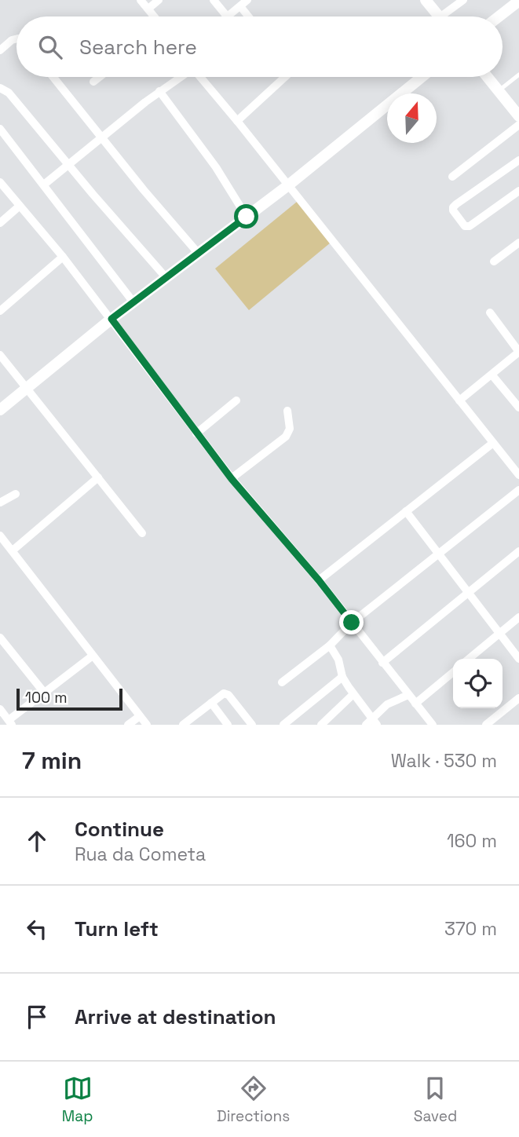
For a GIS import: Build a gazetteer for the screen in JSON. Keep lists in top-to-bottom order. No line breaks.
{"scale_bar":"100 m","north":"top","page":{"search":"Search here","scale":"100 m","heading":["7 min","Walk · 530 m"],"list":[["Continue","Rua da Cometa","160 m"],["Turn left","370 m"],"Arrive at destination"],"nav":["Map","Directions","Saved"]}}
